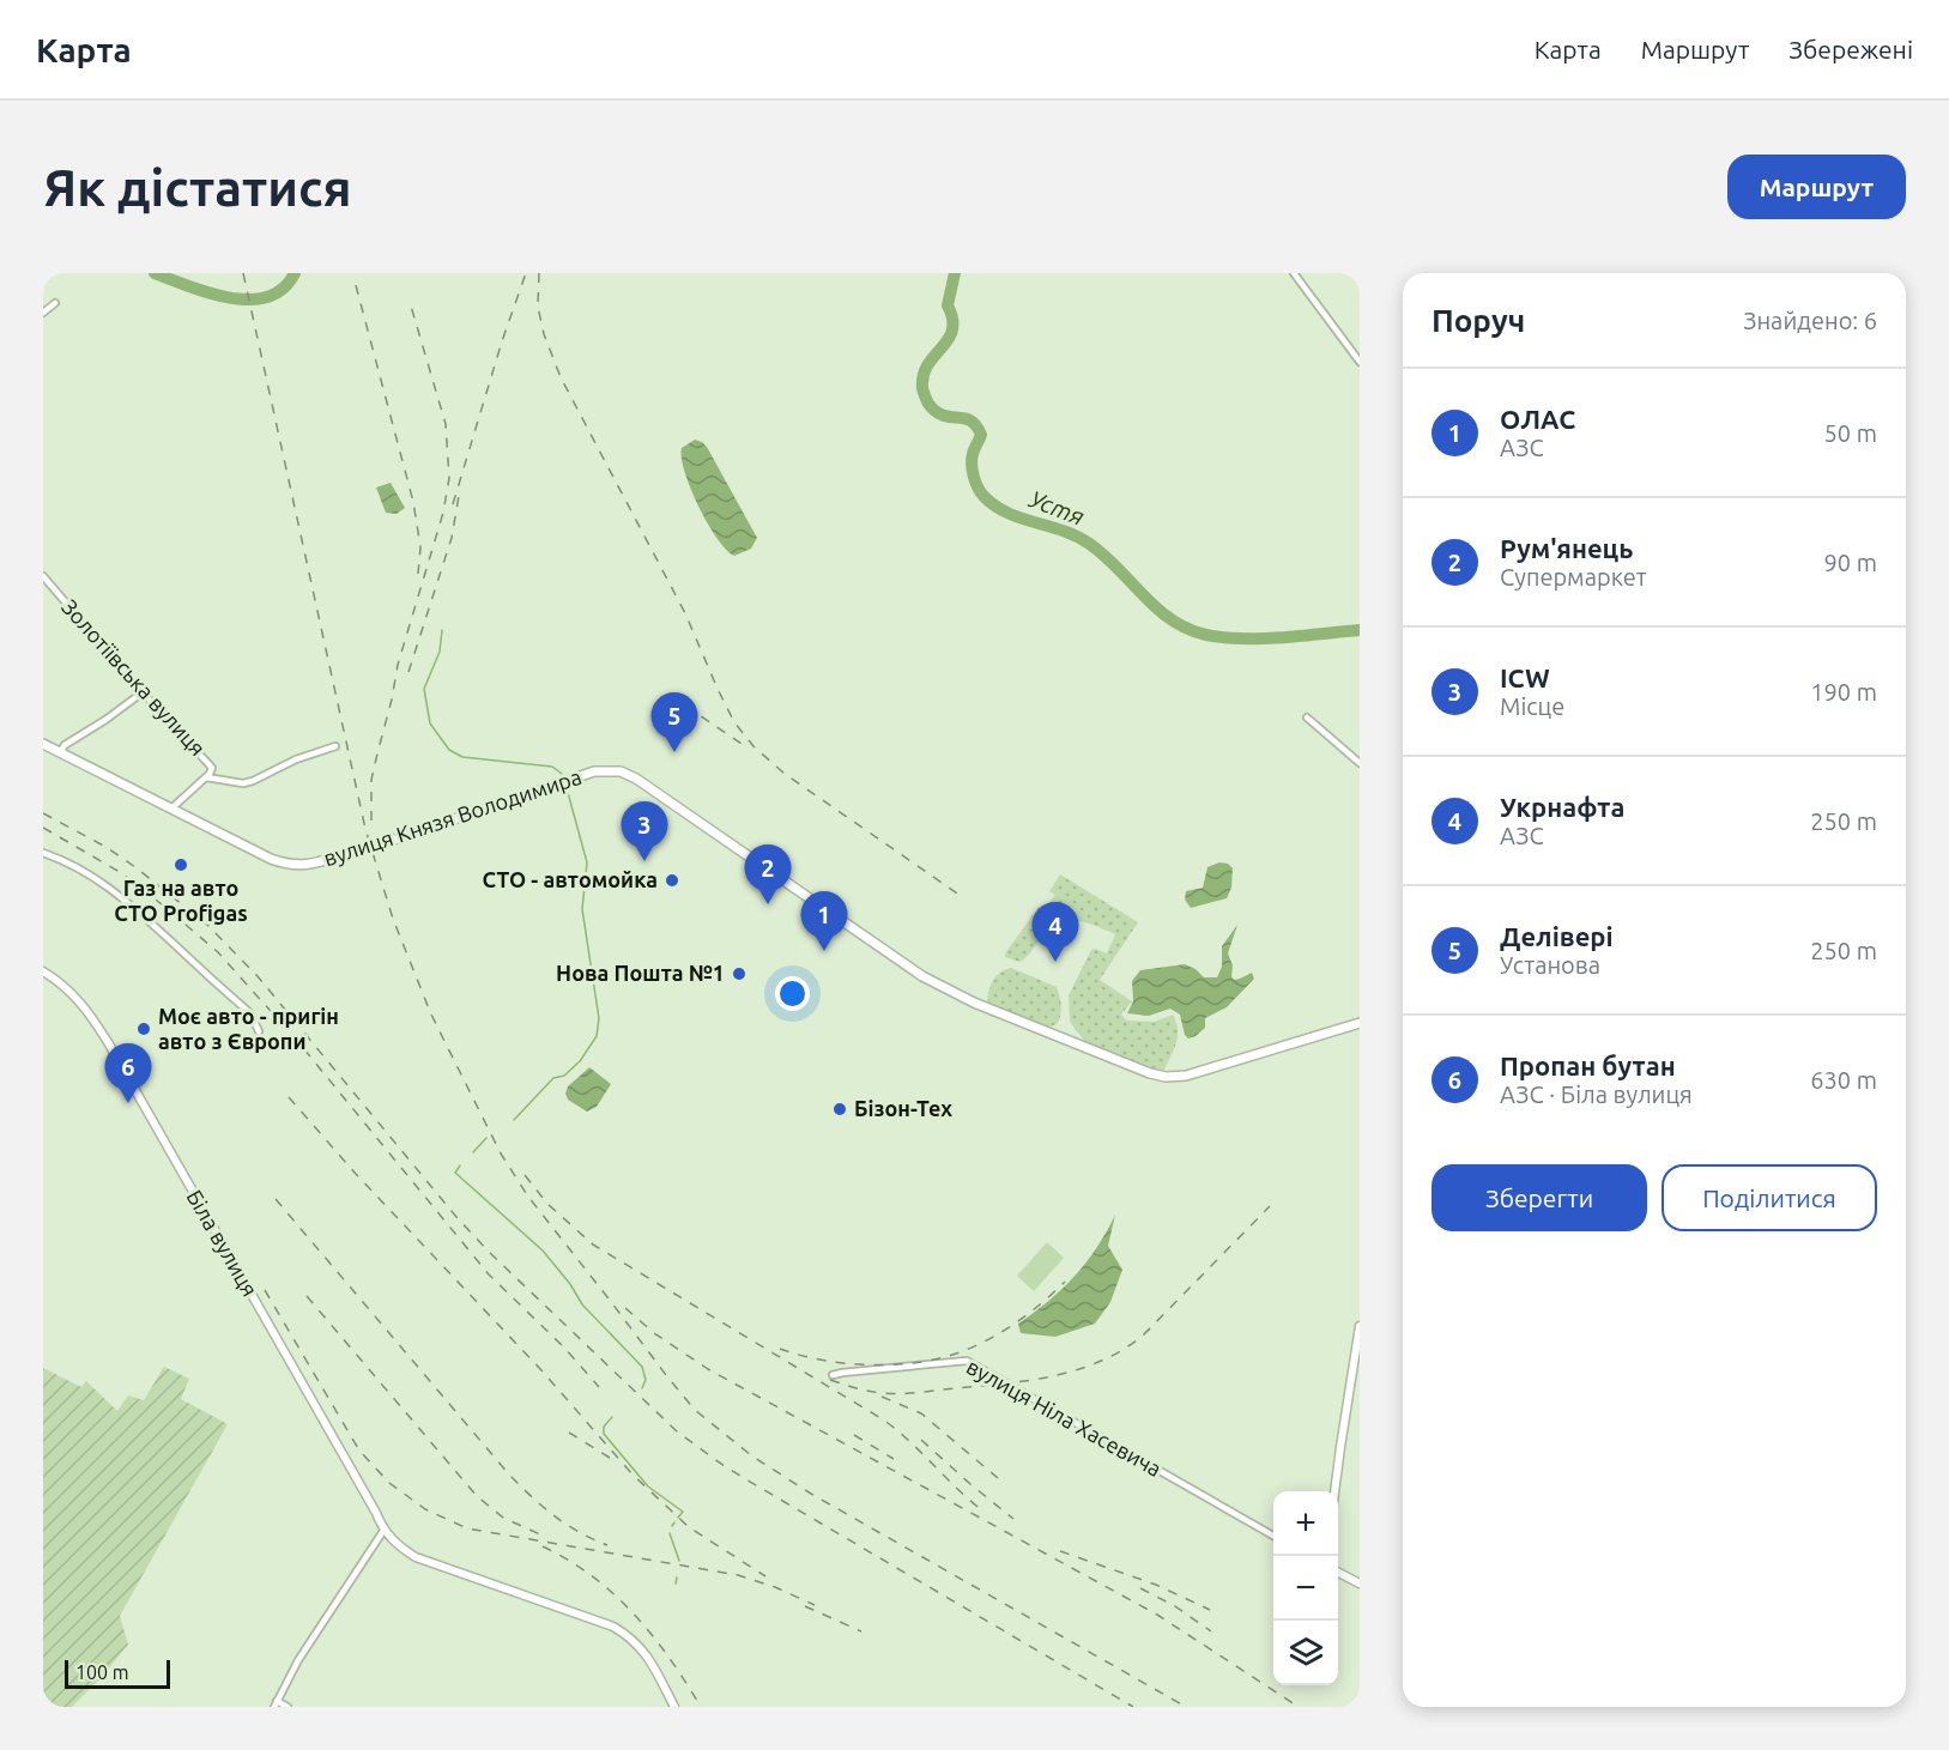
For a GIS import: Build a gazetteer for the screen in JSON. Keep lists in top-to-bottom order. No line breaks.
{"streets":{"main road":["вулиця Князя Володимира"],"street":["Золотіївська вулиця","Біла вулиця","вулиця Ніла Хасевича"]},"crossings":[["Золотіївська вулиця","вулиця Князя Володимира"]],"water":["Устя"],"places":["Газ на авто СТО Profigas","СТО - автомойка","Нова Пошта №1","Моє авто - пригін авто з Європи","Бізон-Тех"],"scale_bar":"100 m","page":{"header":"Карта","nav":["Карта","Маршрут","Збережені"],"buttons":["Маршрут",["Зберегти","Поділитися"]],"title":"Як дістатися","heading":["Поруч","Знайдено: 6"],"list":[{"mark":"1","name":"ОЛАС","note":"АЗС","value":"50 m"},{"mark":"2","name":"Рум'янець","note":"Супермаркет","value":"90 m"},{"mark":"3","name":"ICW","note":"Місце","value":"190 m"},{"mark":"4","name":"Укрнафта","note":"АЗС","value":"250 m"},{"mark":"5","name":"Делівері","note":"Установа","value":"250 m"},{"mark":"6","name":"Пропан бутан","note":"АЗС · Біла вулиця","value":"630 m"}],"pins":["5","3","2","1","4","6"],"map_buttons":["+","−"],"scale":"100 m"}}
